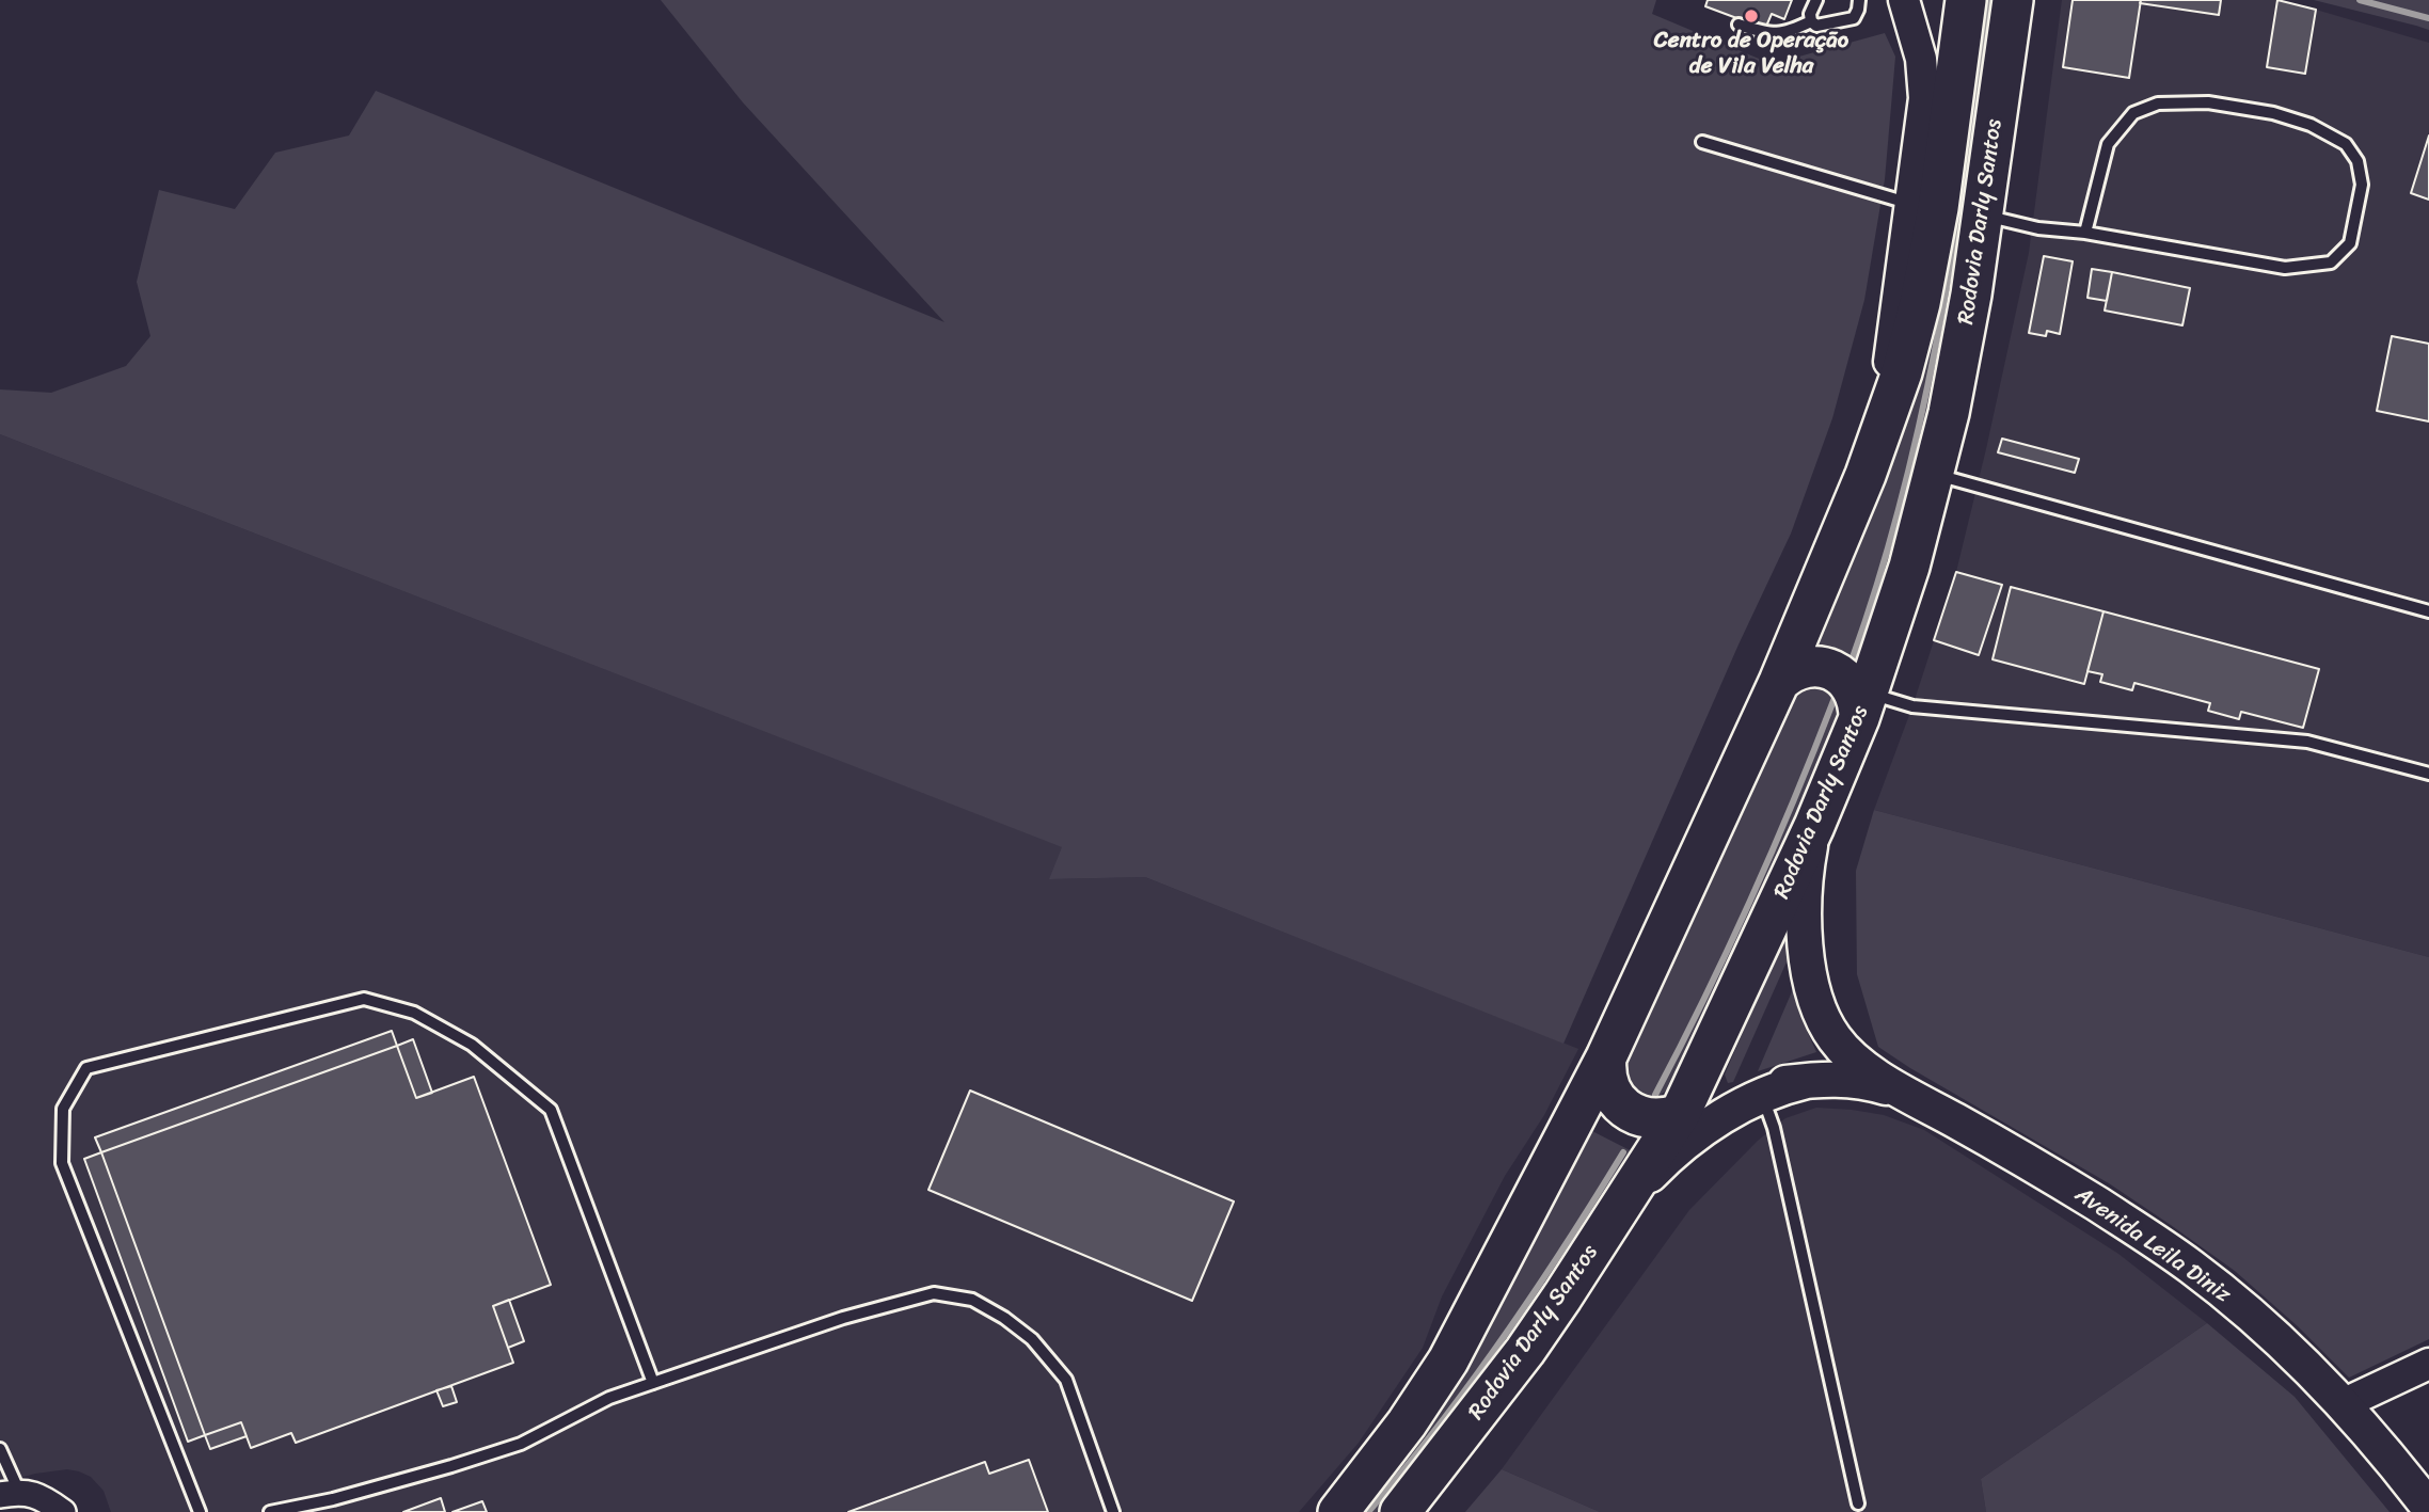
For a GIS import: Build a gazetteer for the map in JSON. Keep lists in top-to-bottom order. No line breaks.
{"streets":{"main road":["Rodovia Darly Santos","Avenida Leila Diniz"]},"crossings":[["Rodovia Darly Santos","Avenida Leila Diniz"]],"places":["Centro de Operação de Vila Velha"]}
